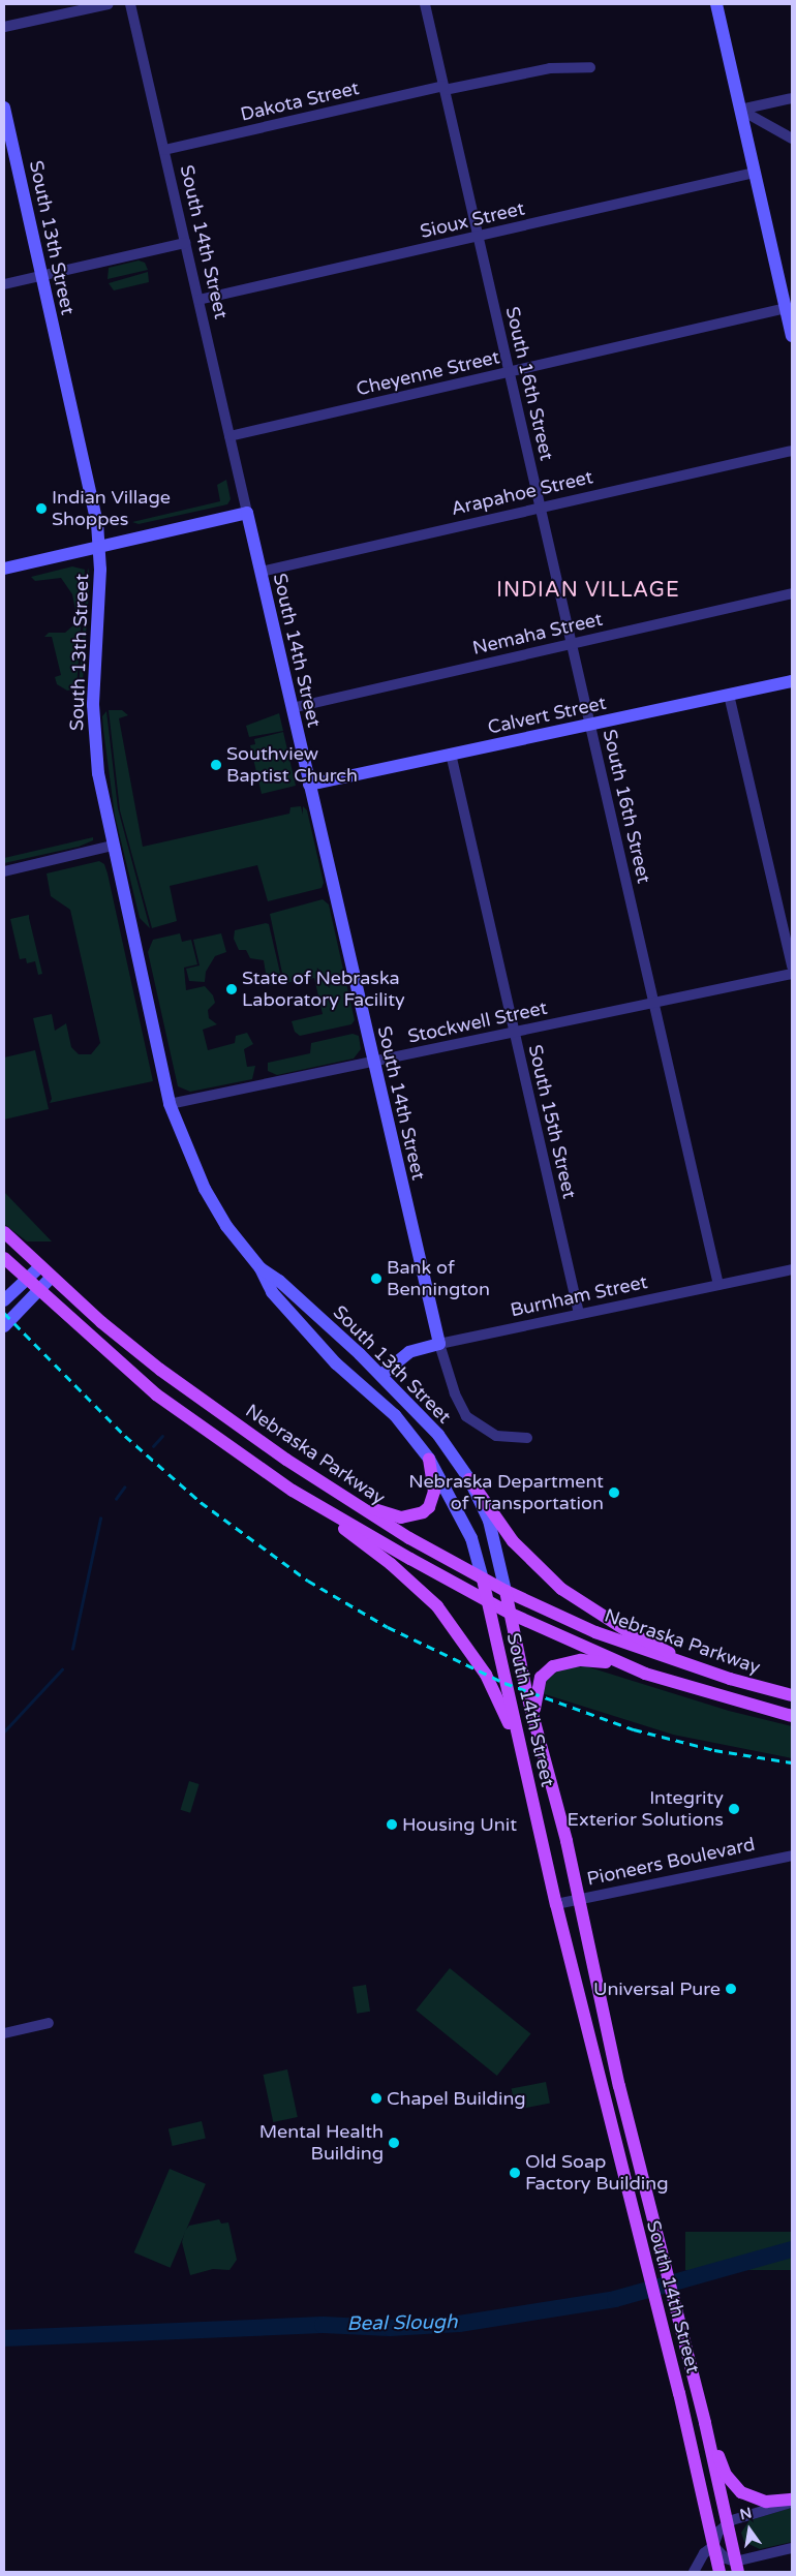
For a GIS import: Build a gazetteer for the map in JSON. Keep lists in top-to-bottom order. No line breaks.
{"streets":{"main road":["South 13th Street","South 14th Street","Calvert Street","Burnham Street","Nebraska Parkway"],"street":["Dakota Street","Sioux Street","Cheyenne Street","South 16th Street","Arapahoe Street","Nemaha Street","Stockwell Street","South 15th Street","Pioneers Boulevard"]},"crossings":[["Dakota Street","South 14th Street"],["Dakota Street","South 16th Street"],["Sioux Street","South 14th Street"],["Sioux Street","South 16th Street"],["South 13th Street","South 14th Street"],["South 13th Street","Stockwell Street"],["South 13th Street","Burnham Street"],["South 13th Street","Nebraska Parkway"],["South 14th Street","Cheyenne Street"],["South 14th Street","Arapahoe Street"],["South 14th Street","Nemaha Street"],["South 14th Street","Calvert Street"],["South 14th Street","Stockwell Street"],["South 14th Street","Burnham Street"],["South 14th Street","Nebraska Parkway"],["South 14th Street","Pioneers Boulevard"],["Cheyenne Street","South 16th Street"],["South 16th Street","Arapahoe Street"],["South 16th Street","Nemaha Street"],["South 16th Street","Calvert Street"],["South 16th Street","Stockwell Street"],["South 16th Street","Burnham Street"],["Calvert Street","South 15th Street"],["Stockwell Street","South 15th Street"],["South 15th Street","Burnham Street"]],"districts":["INDIAN VILLAGE"],"water":["Beal Slough"],"places":["Indian Village Shoppes","Southview Baptist Church","State of Nebraska Laboratory Facility","Bank of Bennington","Nebraska Department of Transportation","Integrity Exterior Solutions","Housing Unit","Universal Pure","Chapel Building","Mental Health Building","Old Soap Factory Building"],"north":"top"}
